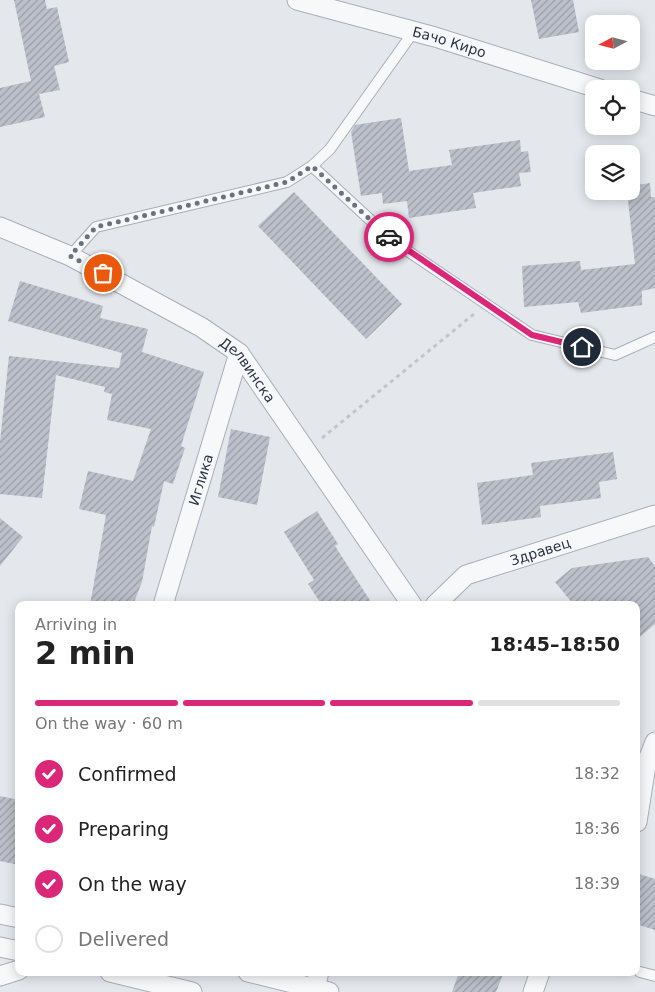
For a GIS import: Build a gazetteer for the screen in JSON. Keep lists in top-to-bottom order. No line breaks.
{"streets":{"street":["Бачо Киро","Делвинска","Иглика","Здравец"]},"crossings":[["Делвинска","Иглика"]],"north":"left","page":{"heading":["2 min","Arriving in","18:45–18:50"],"bar":"On the way · 60 m","list":[["Confirmed","18:32"],["Preparing","18:36"],["On the way","18:39"],"Delivered"]}}
